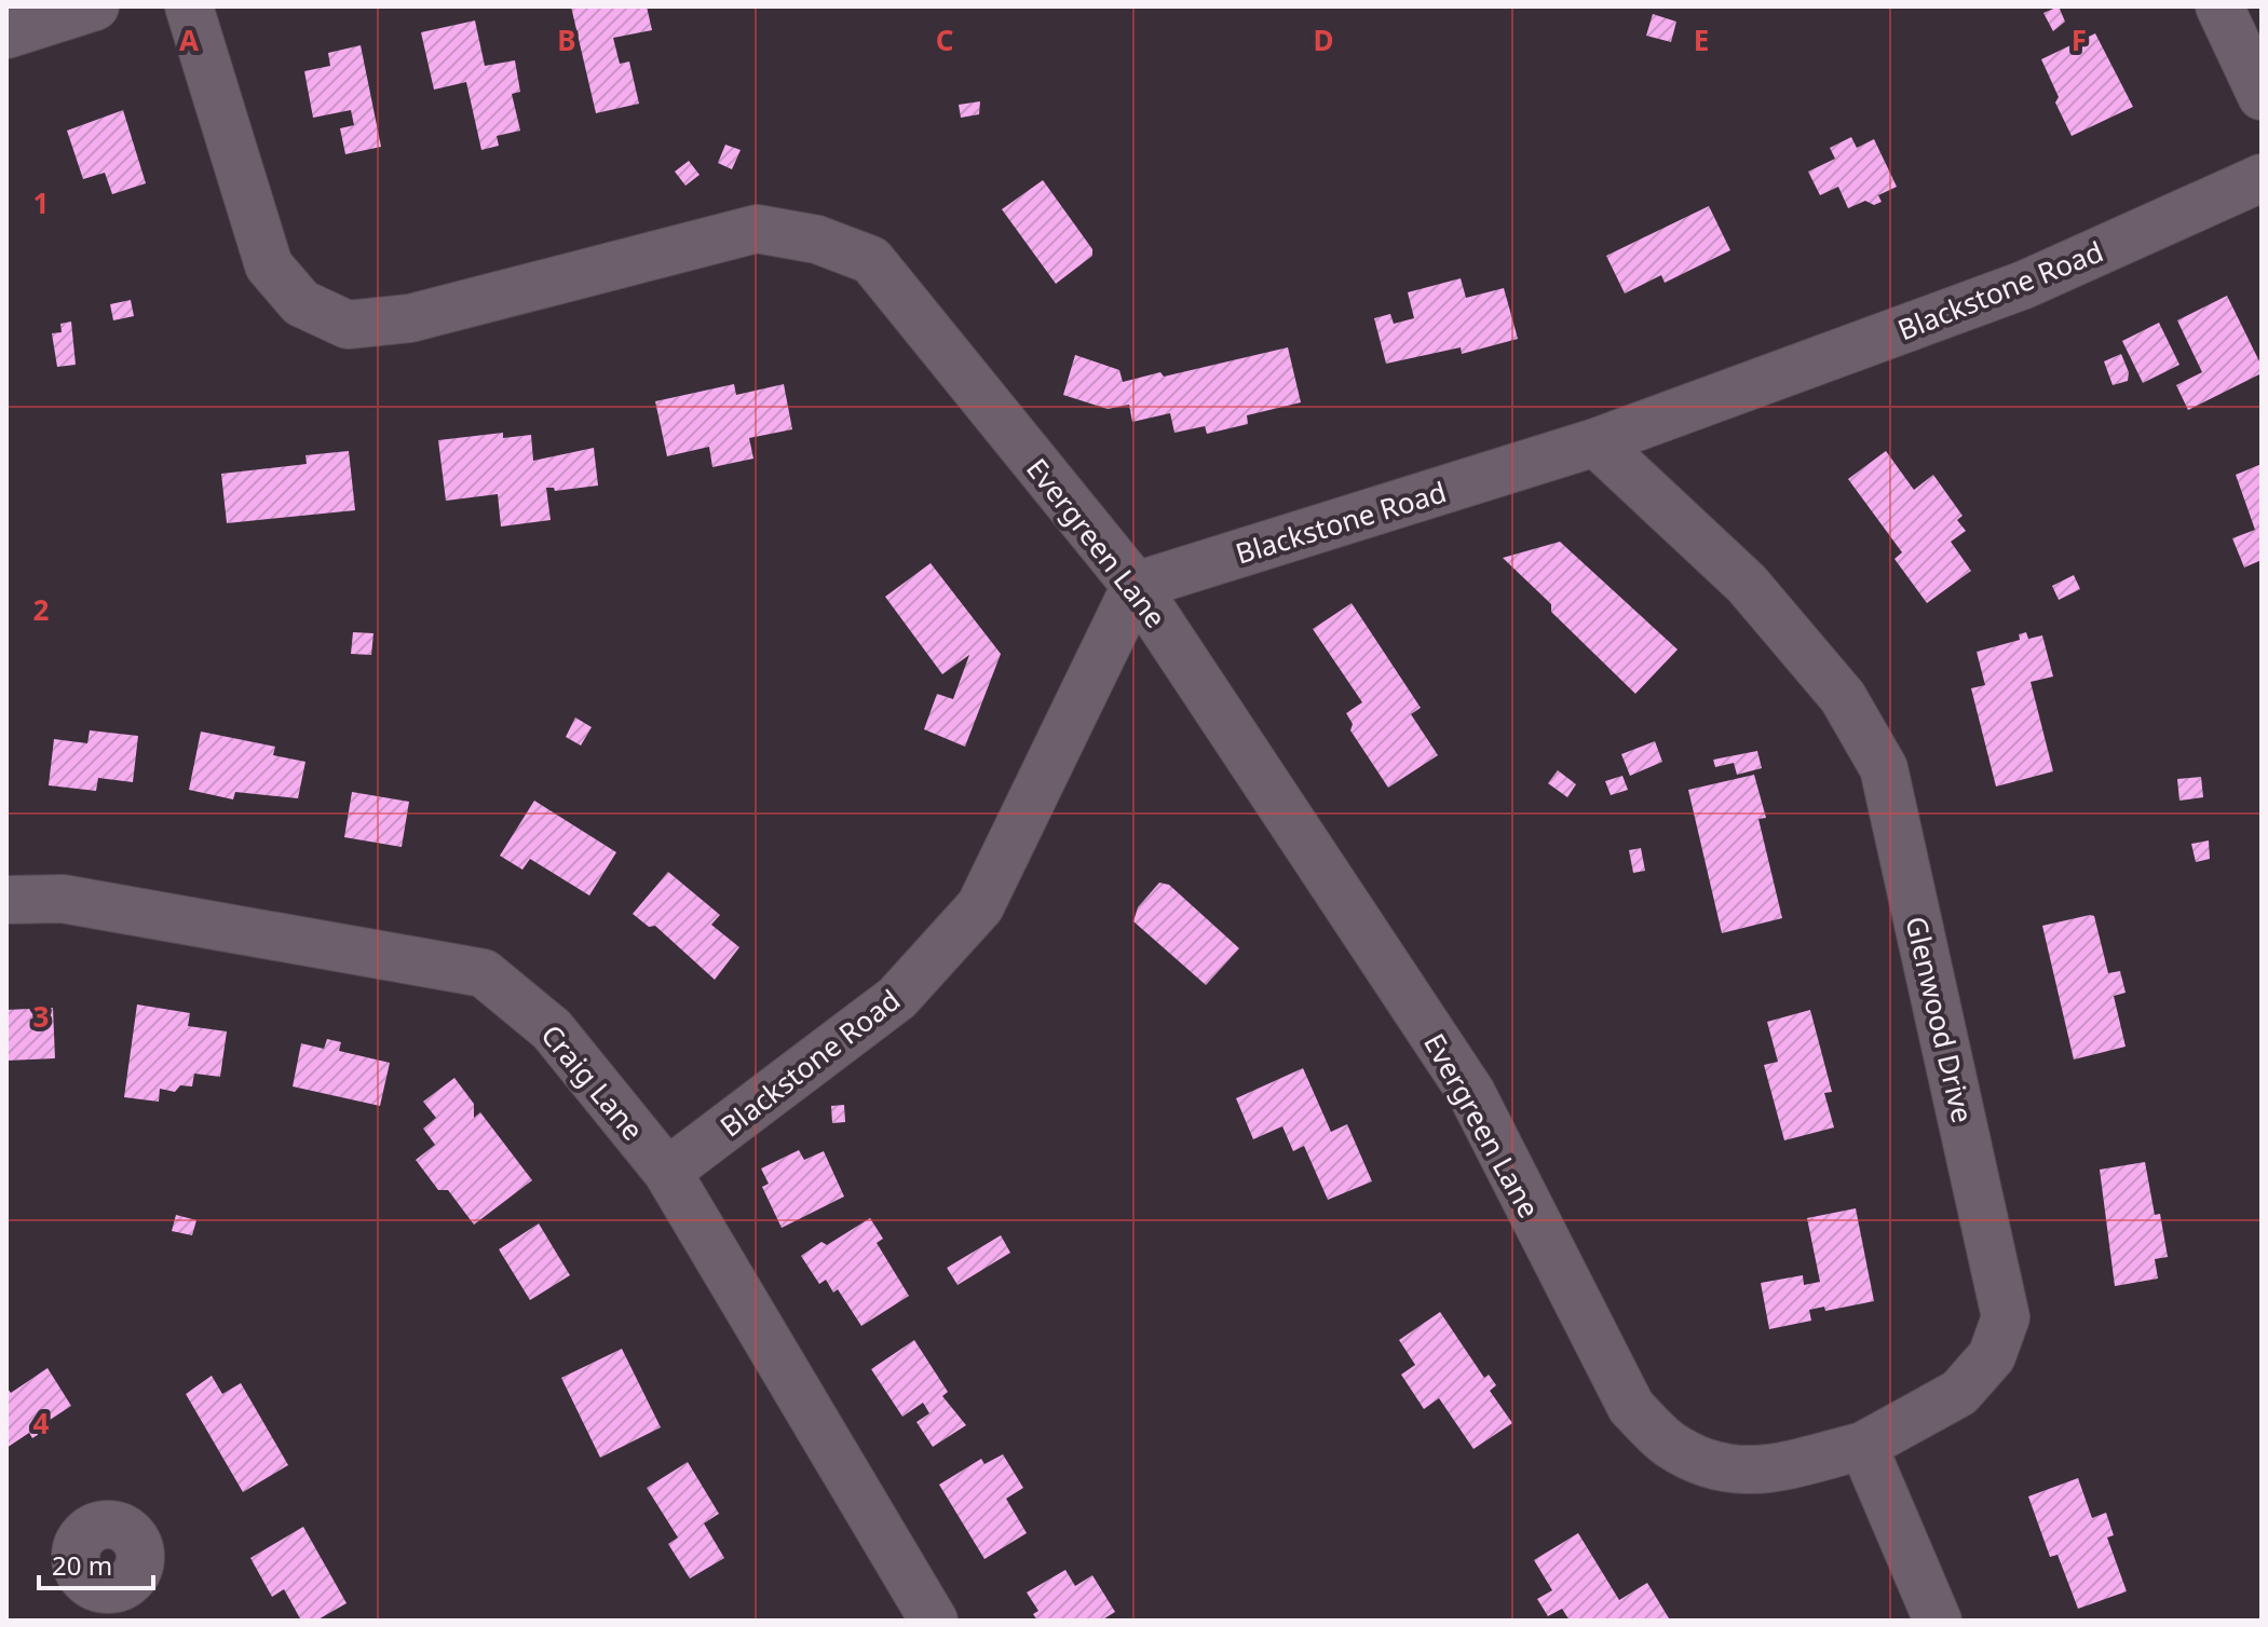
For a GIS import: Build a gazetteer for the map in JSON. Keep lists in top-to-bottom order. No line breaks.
{"streets":{"street":["Blackstone Road","Evergreen Lane","Glenwood Drive","Craig Lane"]},"crossings":[["Blackstone Road","Evergreen Lane"],["Blackstone Road","Glenwood Drive"],["Blackstone Road","Craig Lane"],["Evergreen Lane","Glenwood Drive"]],"scale_bar":"20 m","grid":{"columns":["A","B","C","D","E","F"],"rows":["1","2","3","4"]}}
